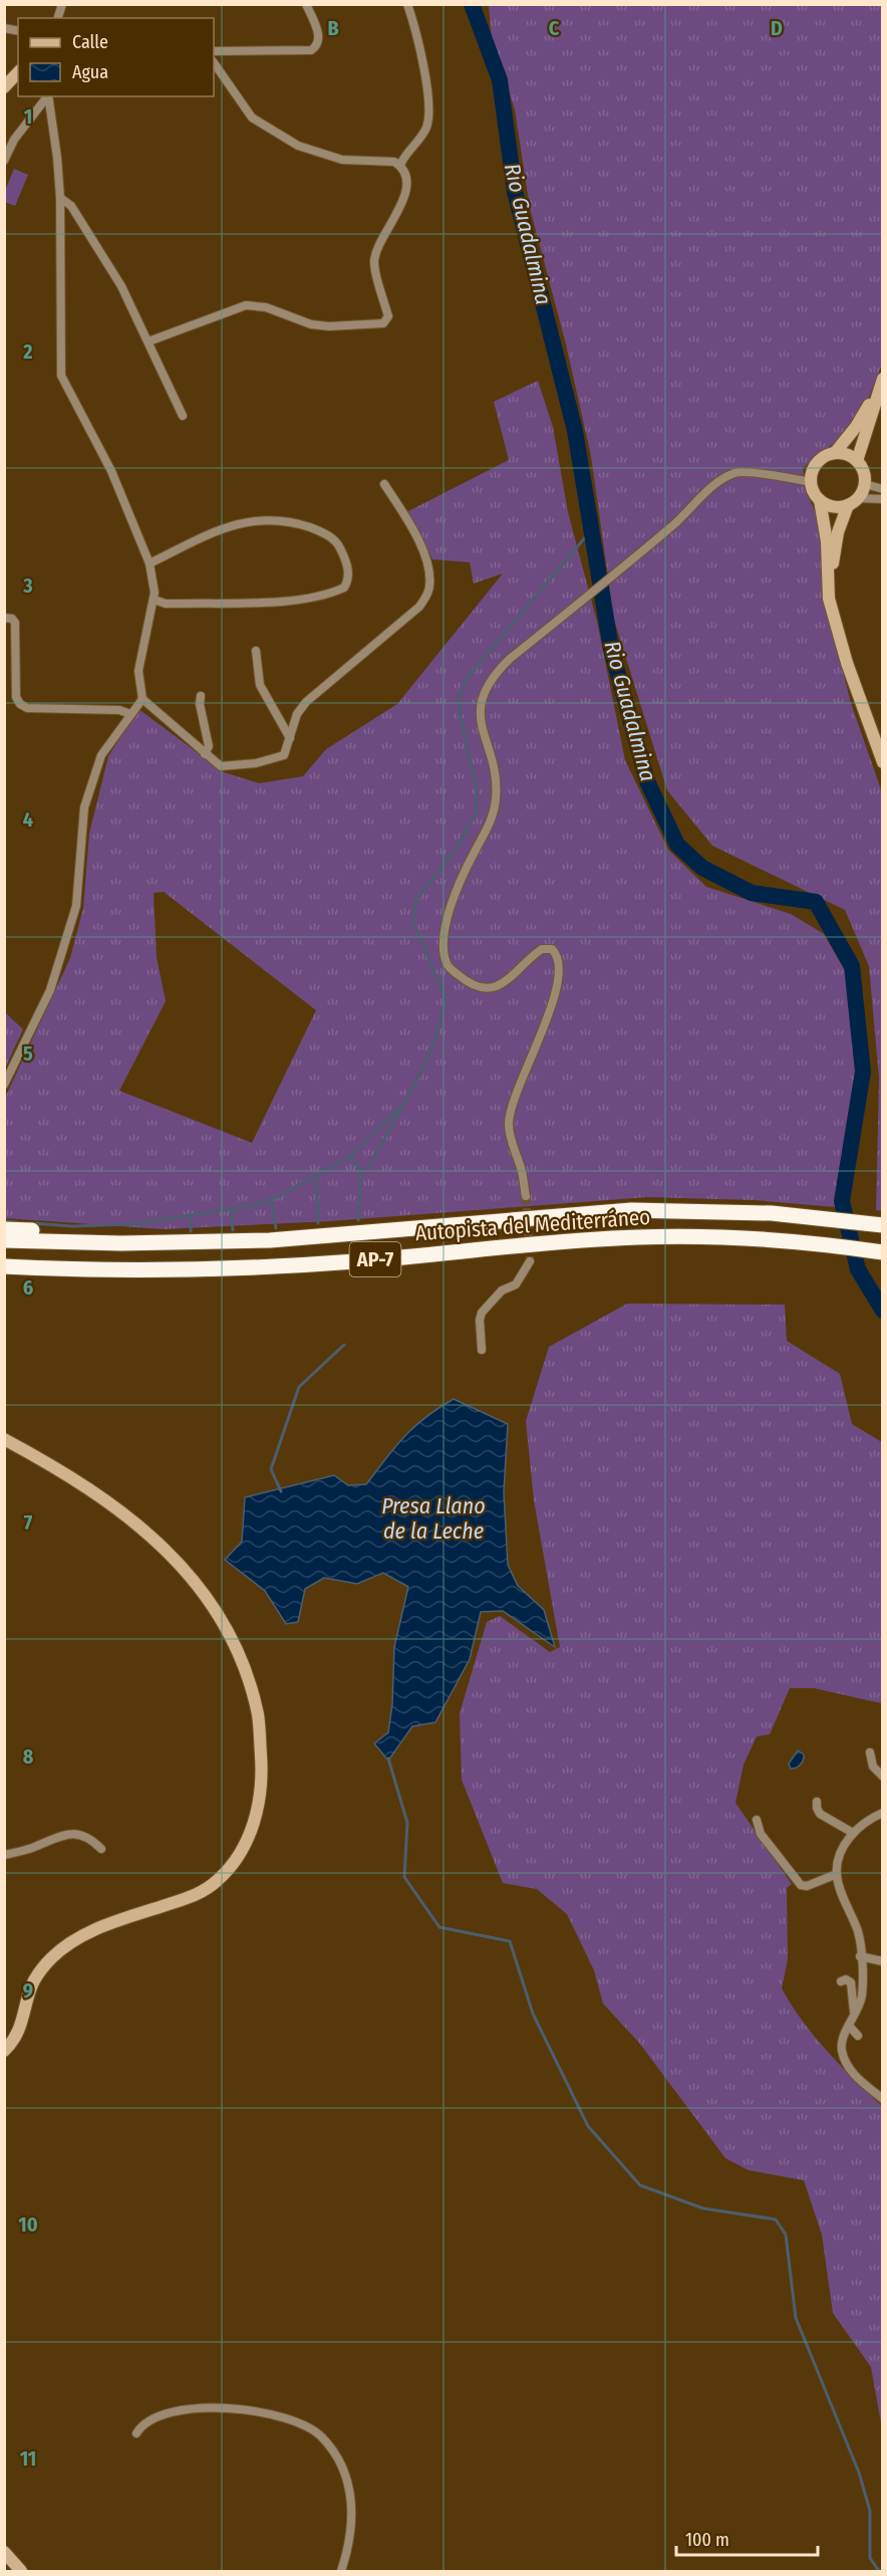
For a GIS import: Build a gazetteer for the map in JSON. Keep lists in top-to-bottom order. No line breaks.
{"streets":{"highway":["Autopista del Mediterráneo","AP-7"]},"water":["Rio Guadalmina","Presa Llano de la Leche"],"legend":["Calle","Agua"],"scale_bar":"100 m","grid":{"columns":["B","C","D"],"rows":["1","2","3","4","5","6","7","8","9","10","11"]}}
